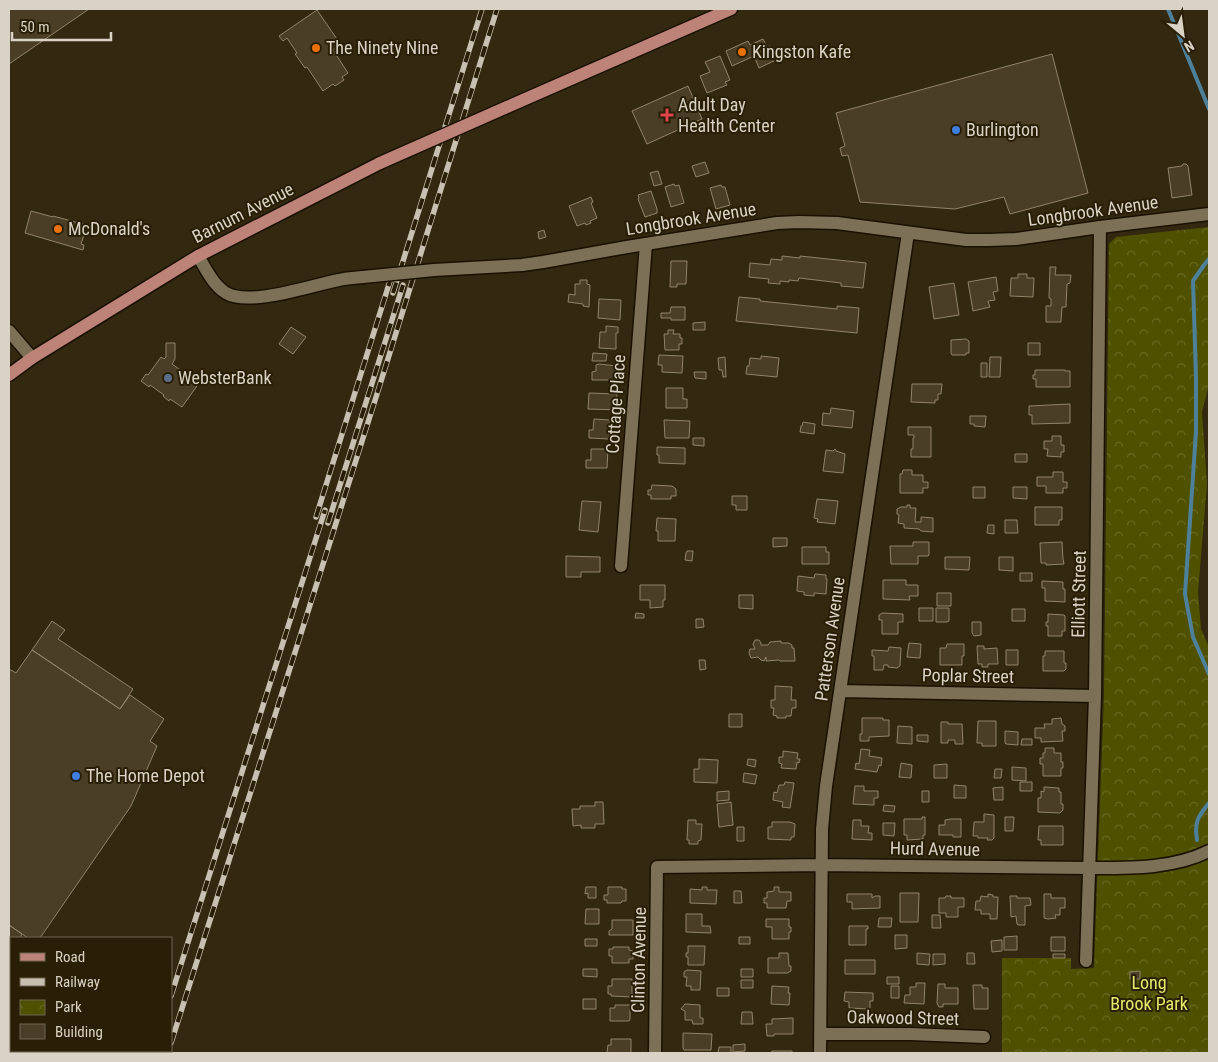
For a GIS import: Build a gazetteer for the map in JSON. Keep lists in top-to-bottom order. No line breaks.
{"streets":{"main road":["Barnum Avenue"],"street":["Longbrook Avenue","Cottage Place","Elliott Street","Patterson Avenue","Poplar Street","Hurd Avenue","Clinton Avenue","Oakwood Street"]},"crossings":[["Longbrook Avenue","Barnum Avenue"],["Longbrook Avenue","Cottage Place"],["Longbrook Avenue","Elliott Street"],["Longbrook Avenue","Patterson Avenue"],["Elliott Street","Poplar Street"],["Elliott Street","Hurd Avenue"],["Patterson Avenue","Poplar Street"],["Patterson Avenue","Hurd Avenue"],["Patterson Avenue","Oakwood Street"],["Hurd Avenue","Clinton Avenue"]],"parks":["Long Brook Park"],"places":{"other":["The Ninety Nine","Kingston Kafe","Burlington","McDonald's","WebsterBank","The Home Depot"],"health":["Adult Day Health Center"]},"legend":["Road","Railway","Park","Building"],"scale_bar":"50 m","north":"bottom right"}
